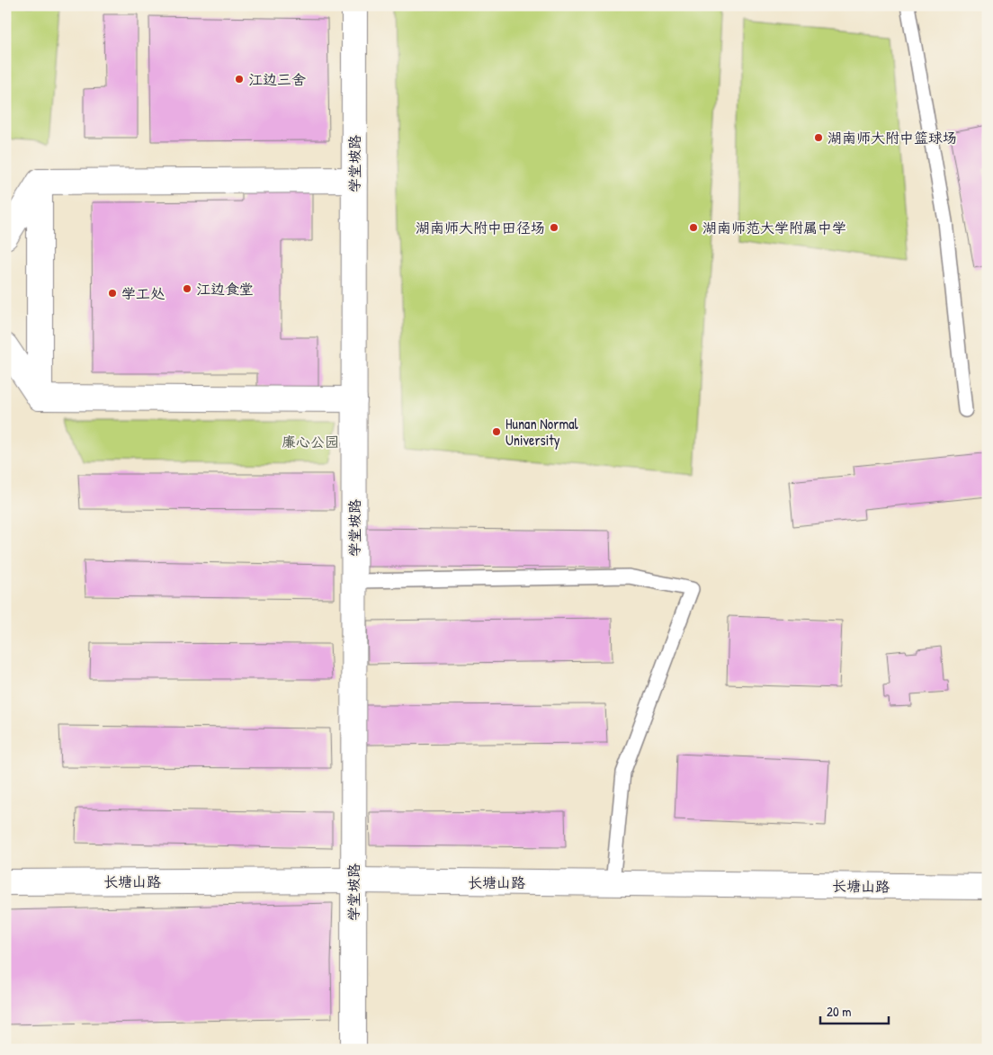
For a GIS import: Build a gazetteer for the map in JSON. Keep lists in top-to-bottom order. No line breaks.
{"streets":{"street":["学堂坡路","长塘山路"]},"crossings":[["学堂坡路","长塘山路"]],"parks":["廉心公园"],"places":["江边三舍","湖南师大附中篮球场","湖南师大附中田径场","湖南师范大学附属中学","江边食堂","学工处","Hunan Normal University"],"scale_bar":"20 m"}
